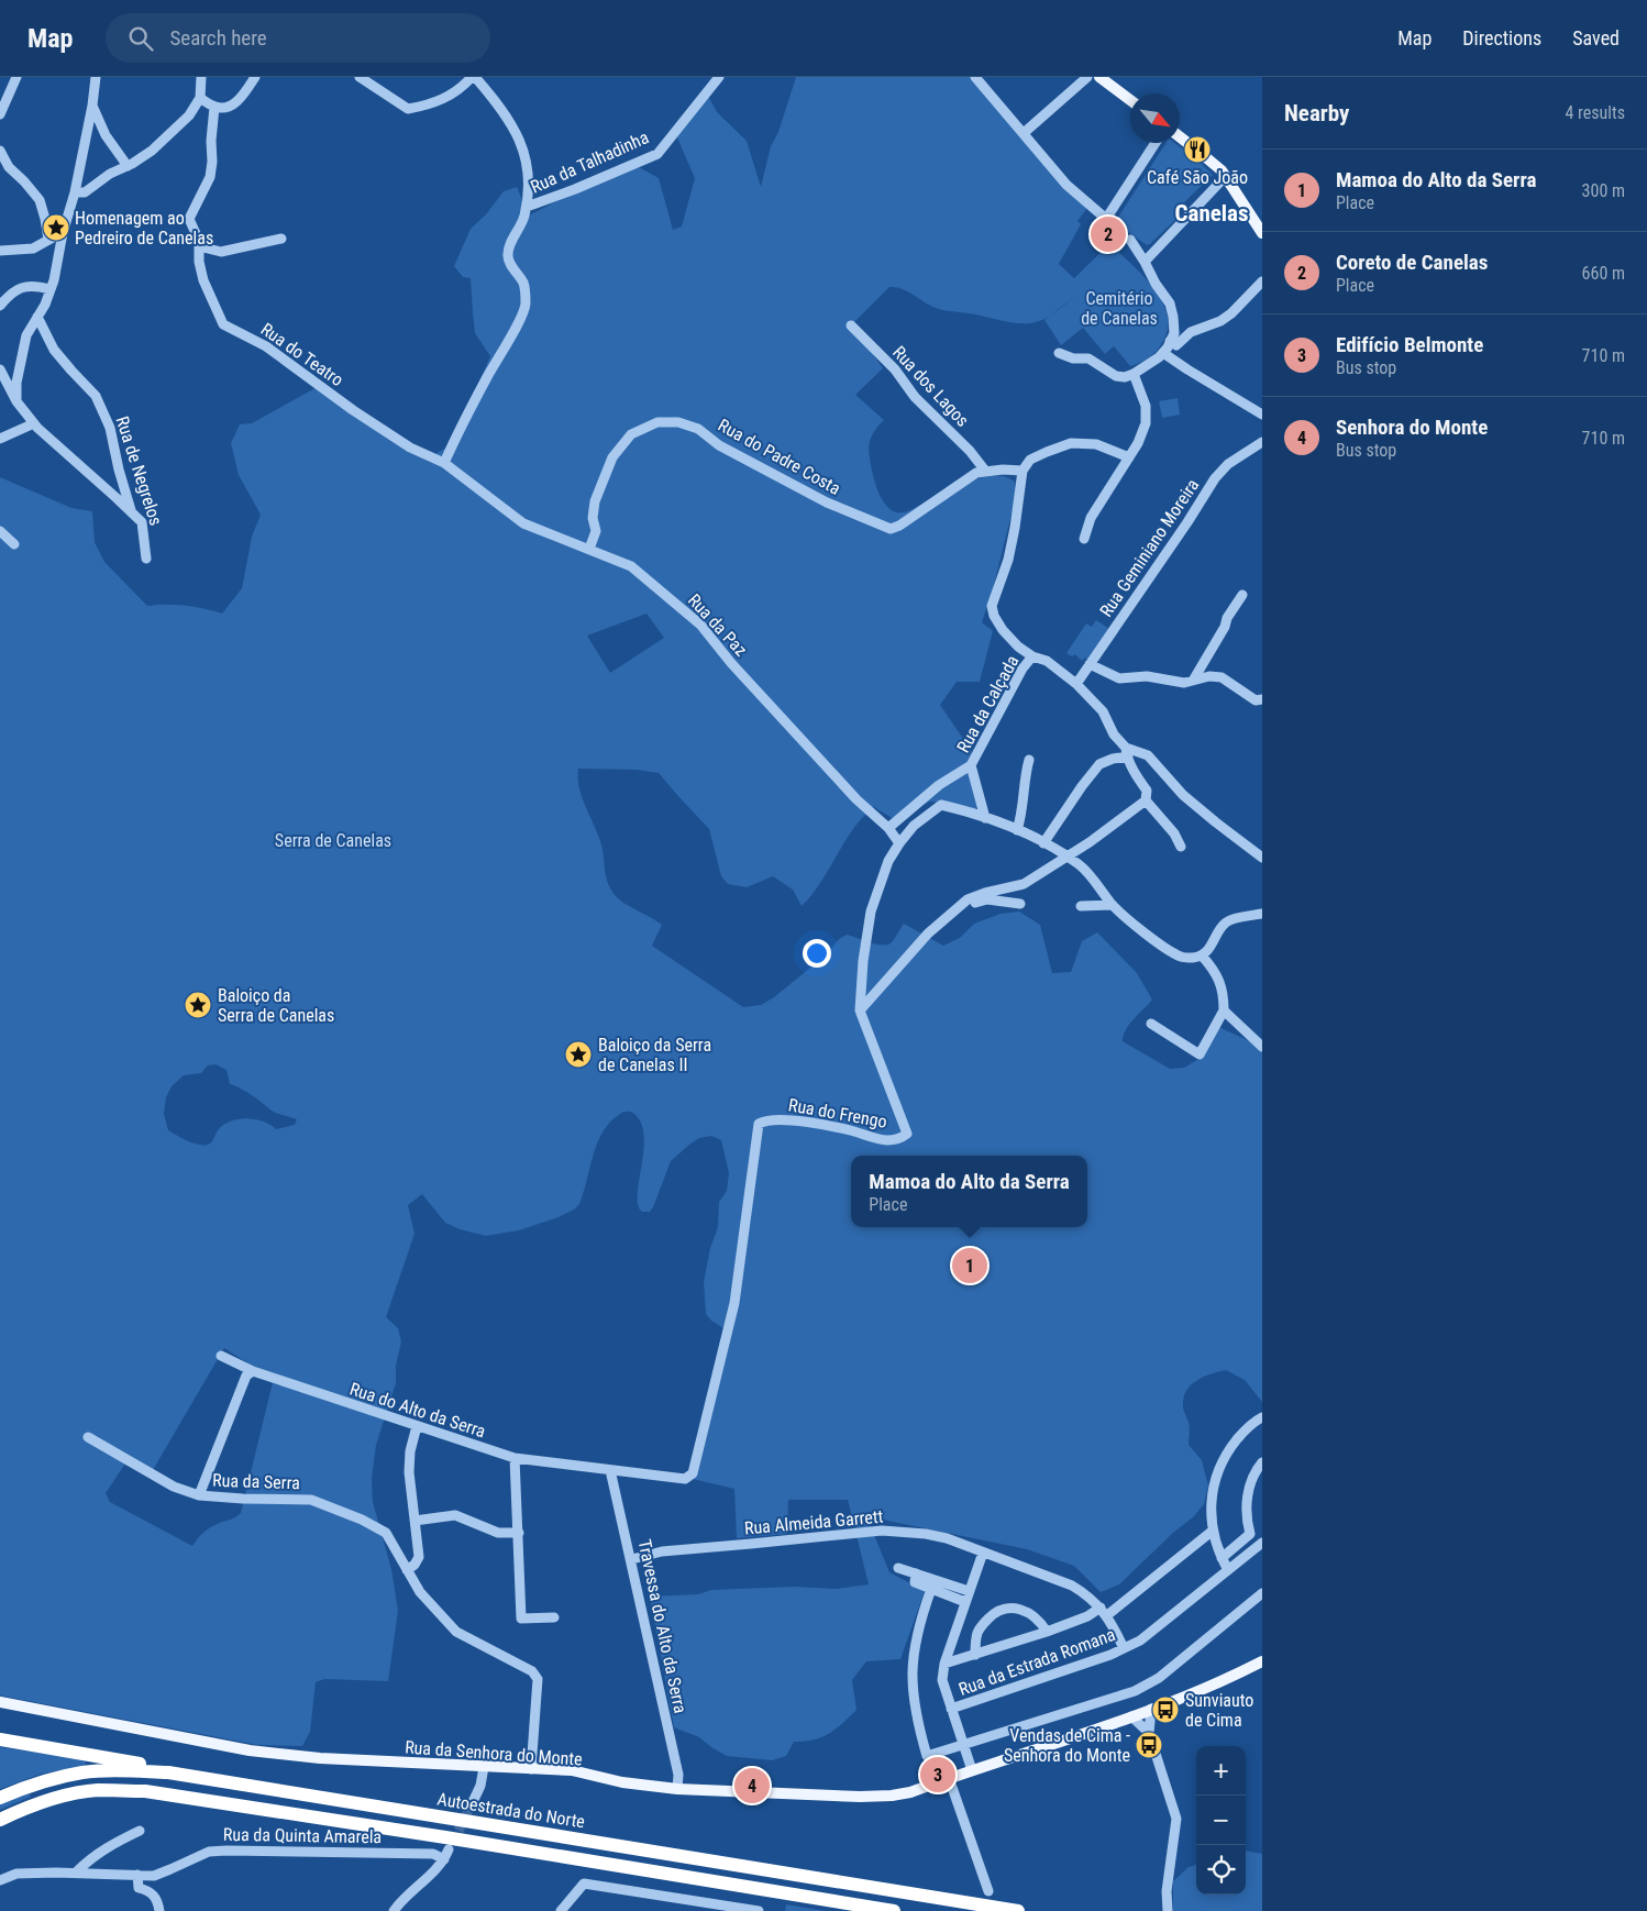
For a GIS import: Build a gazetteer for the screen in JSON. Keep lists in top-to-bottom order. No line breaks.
{"streets":{"highway":["Autoestrada do Norte"],"main road":["Rua da Senhora do Monte"],"street":["Rua da Talhadinha","Rua do Teatro","Rua dos Lagos","Rua do Padre Costa","Rua de Negrelos","Rua Geminiano Moreira","Rua da Paz","Rua da Calçada","Rua do Frengo","Rua do Alto da Serra","Rua da Serra","Rua Almeida Garrett","Travessa do Alto da Serra","Rua da Estrada Romana","Rua da Quinta Amarela"]},"crossings":[["Rua da Talhadinha","Rua do Teatro"],["Rua da Talhadinha","Rua da Paz"],["Rua do Teatro","Rua da Paz"],["Rua dos Lagos","Rua do Padre Costa"],["Rua do Padre Costa","Rua da Paz"],["Rua Geminiano Moreira","Rua da Calçada"],["Rua da Paz","Rua do Frengo"],["Rua da Calçada","Rua do Frengo"],["Rua do Frengo","Rua do Alto da Serra"],["Rua do Frengo","Travessa do Alto da Serra"],["Rua do Alto da Serra","Travessa do Alto da Serra"],["Rua da Serra","Rua da Senhora do Monte"],["Rua Almeida Garrett","Travessa do Alto da Serra"],["Rua Almeida Garrett","Rua da Estrada Romana"],["Travessa do Alto da Serra","Rua da Senhora do Monte"]],"districts":["Canelas"],"parks":["Cemitério de Canelas","Serra de Canelas"],"places":{"restaurant":["Café São João"],"place":["Homenagem ao Pedreiro de Canelas","Baloiço da Serra de Canelas","Baloiço da Serra de Canelas II"],"bus stop":["Sunviauto de Cima","Vendas de Cima - Senhora do Monte"]},"north":"bottom right","page":{"header":"Map","search":"Search here","nav":["Map","Directions","Saved"],"heading":["Nearby","4 results"],"list":[{"mark":"1","name":"Mamoa do Alto da Serra","note":"Place","value":"300 m"},{"mark":"2","name":"Coreto de Canelas","note":"Place","value":"660 m"},{"mark":"3","name":"Edifício Belmonte","note":"Bus stop","value":"710 m"},{"mark":"4","name":"Senhora do Monte","note":"Bus stop","value":"710 m"}],"pins":["2","1","3","4"],"popup":["Mamoa do Alto da Serra","Place"],"map_buttons":["+","−"]}}
